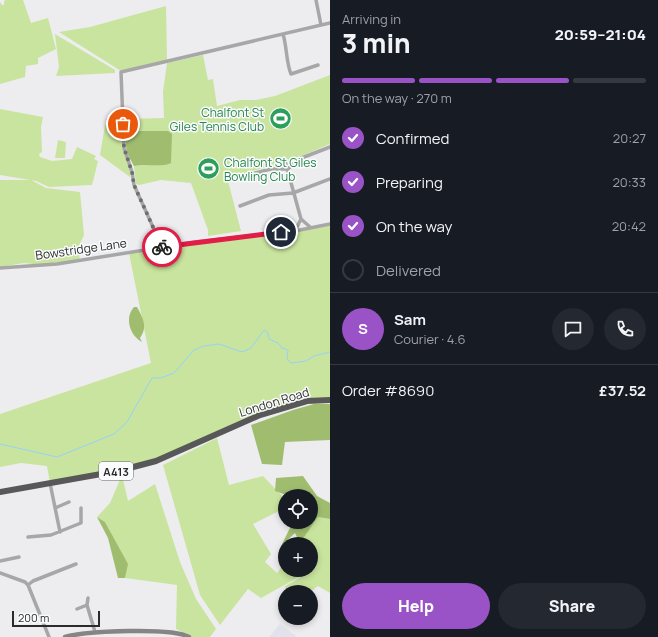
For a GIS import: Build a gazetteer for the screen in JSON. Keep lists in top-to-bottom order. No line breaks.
{"streets":{"highway":["London Road","A413"],"street":["Bowstridge Lane"]},"crossings":[["London Road","A413"]],"places":{"sports":["Chalfont St Giles Tennis Club","Chalfont St Giles Bowling Club"]},"scale_bar":"200 m","page":{"heading":["3 min","Arriving in","20:59–21:04"],"panel":["Sam","Courier · 4.6","Order #8690","£37.52"],"bar":"On the way · 270 m","list":[["Confirmed","20:27"],["Preparing","20:33"],["On the way","20:42"],"Delivered"],"round":"S","map_buttons":["+","−"],"buttons":["Help","Share"],"scale":"200 m"}}
